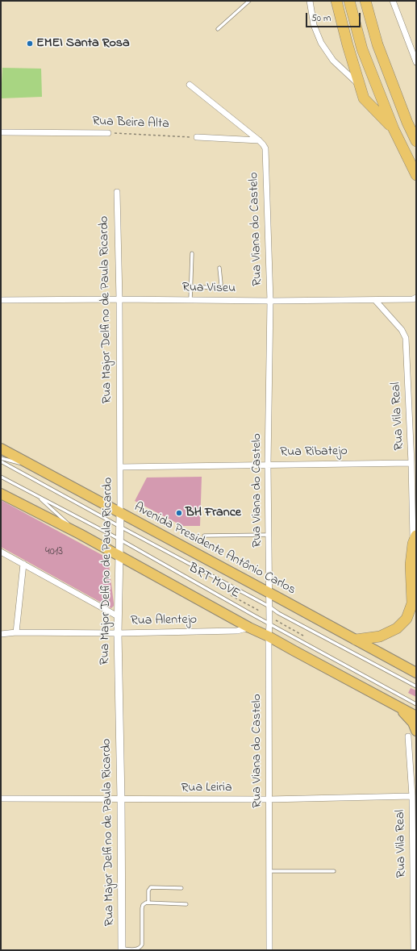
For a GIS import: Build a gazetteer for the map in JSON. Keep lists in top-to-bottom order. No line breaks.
{"streets":{"highway":["Avenida Presidente Antônio Carlos"],"street":["Rua Beira Alta","Rua Viana do Castelo","Rua Viseu","Rua Major Delfino de Paula Ricardo","Rua Vila Real","Rua Ribatejo","Rua Alentejo","Rua Leiria"],"lane":["BRT MOVE"]},"crossings":[["Rua Viana do Castelo","Rua Viseu"],["Rua Viana do Castelo","Rua Ribatejo"],["Rua Viana do Castelo","Avenida Presidente Antônio Carlos"],["Rua Viana do Castelo","BRT MOVE"],["Rua Viana do Castelo","Rua Leiria"],["Rua Viseu","Rua Major Delfino de Paula Ricardo"],["Rua Viseu","Rua Vila Real"],["Rua Major Delfino de Paula Ricardo","Rua Ribatejo"],["Rua Major Delfino de Paula Ricardo","Avenida Presidente Antônio Carlos"],["Rua Major Delfino de Paula Ricardo","BRT MOVE"],["Rua Major Delfino de Paula Ricardo","Rua Alentejo"],["Rua Major Delfino de Paula Ricardo","Rua Leiria"],["Rua Vila Real","Rua Ribatejo"],["Rua Vila Real","Rua Leiria"]],"places":["EMEI Santa Rosa","BH France"],"house_numbers":["4013"],"scale_bar":"50 m"}
